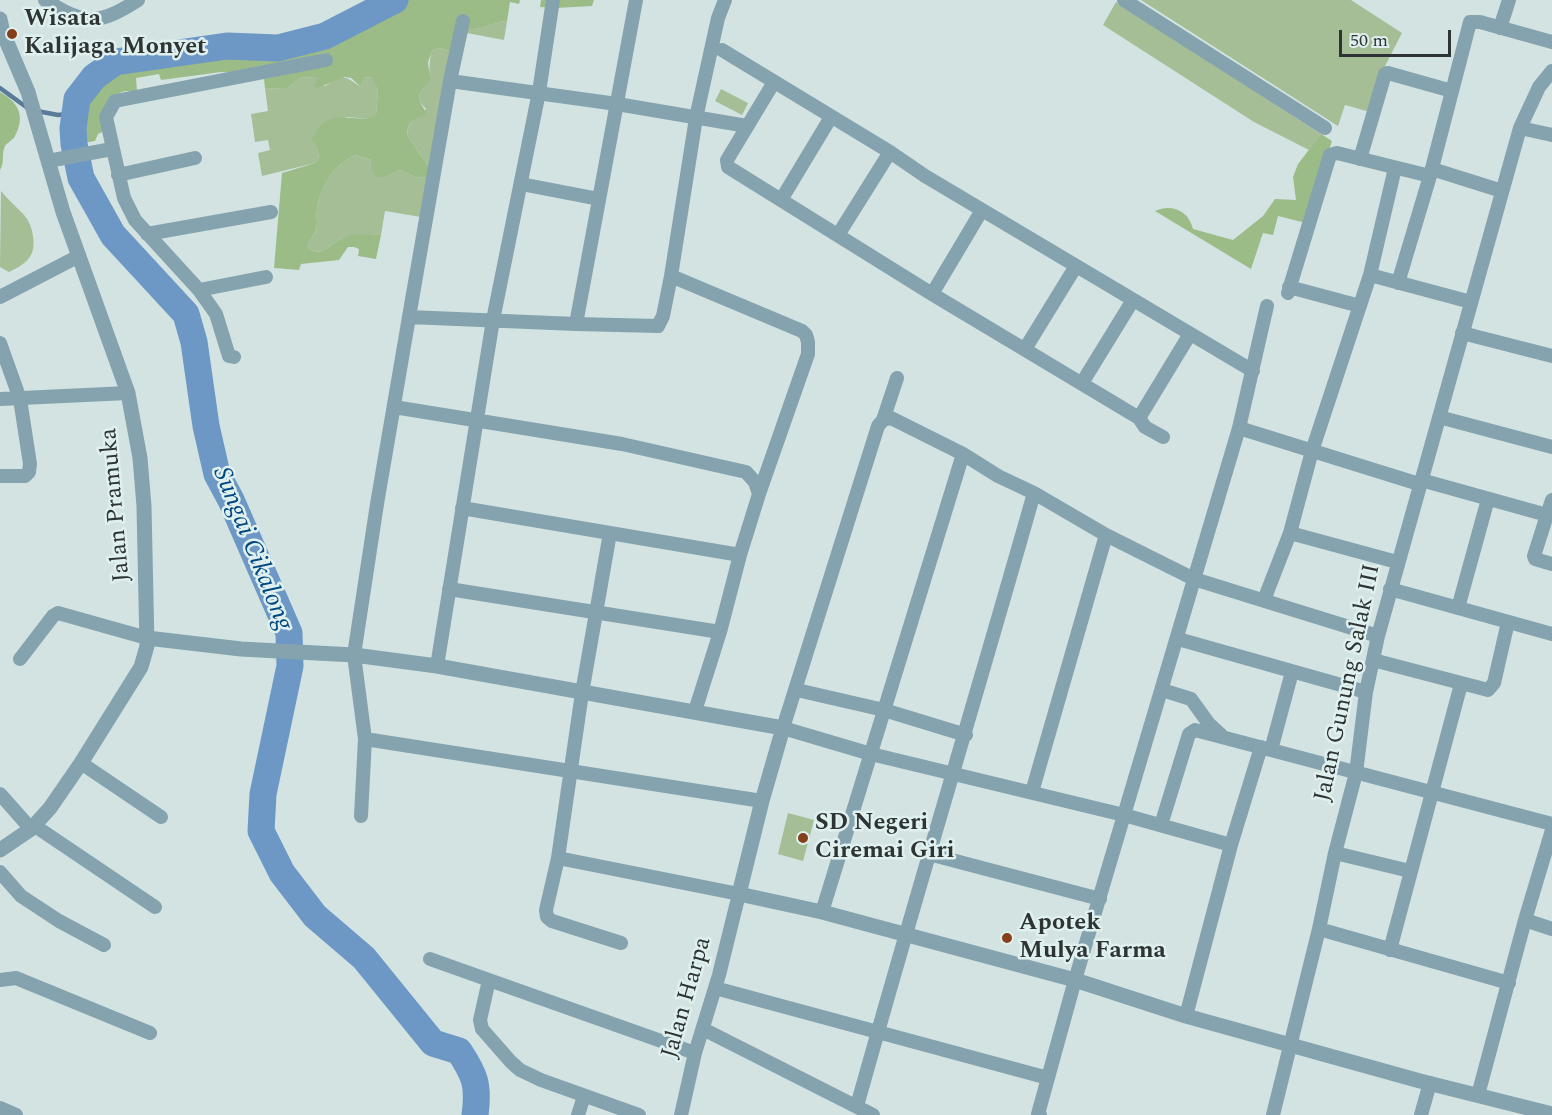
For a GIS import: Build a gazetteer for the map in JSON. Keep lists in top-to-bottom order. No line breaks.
{"streets":{"street":["Jalan Pramuka","Jalan Gunung Salak III","Jalan Harpa"]},"water":["Sungai Cikalong"],"places":["Wisata Kalijaga Monyet","SD Negeri Ciremai Giri","Apotek Mulya Farma"],"scale_bar":"50 m"}
